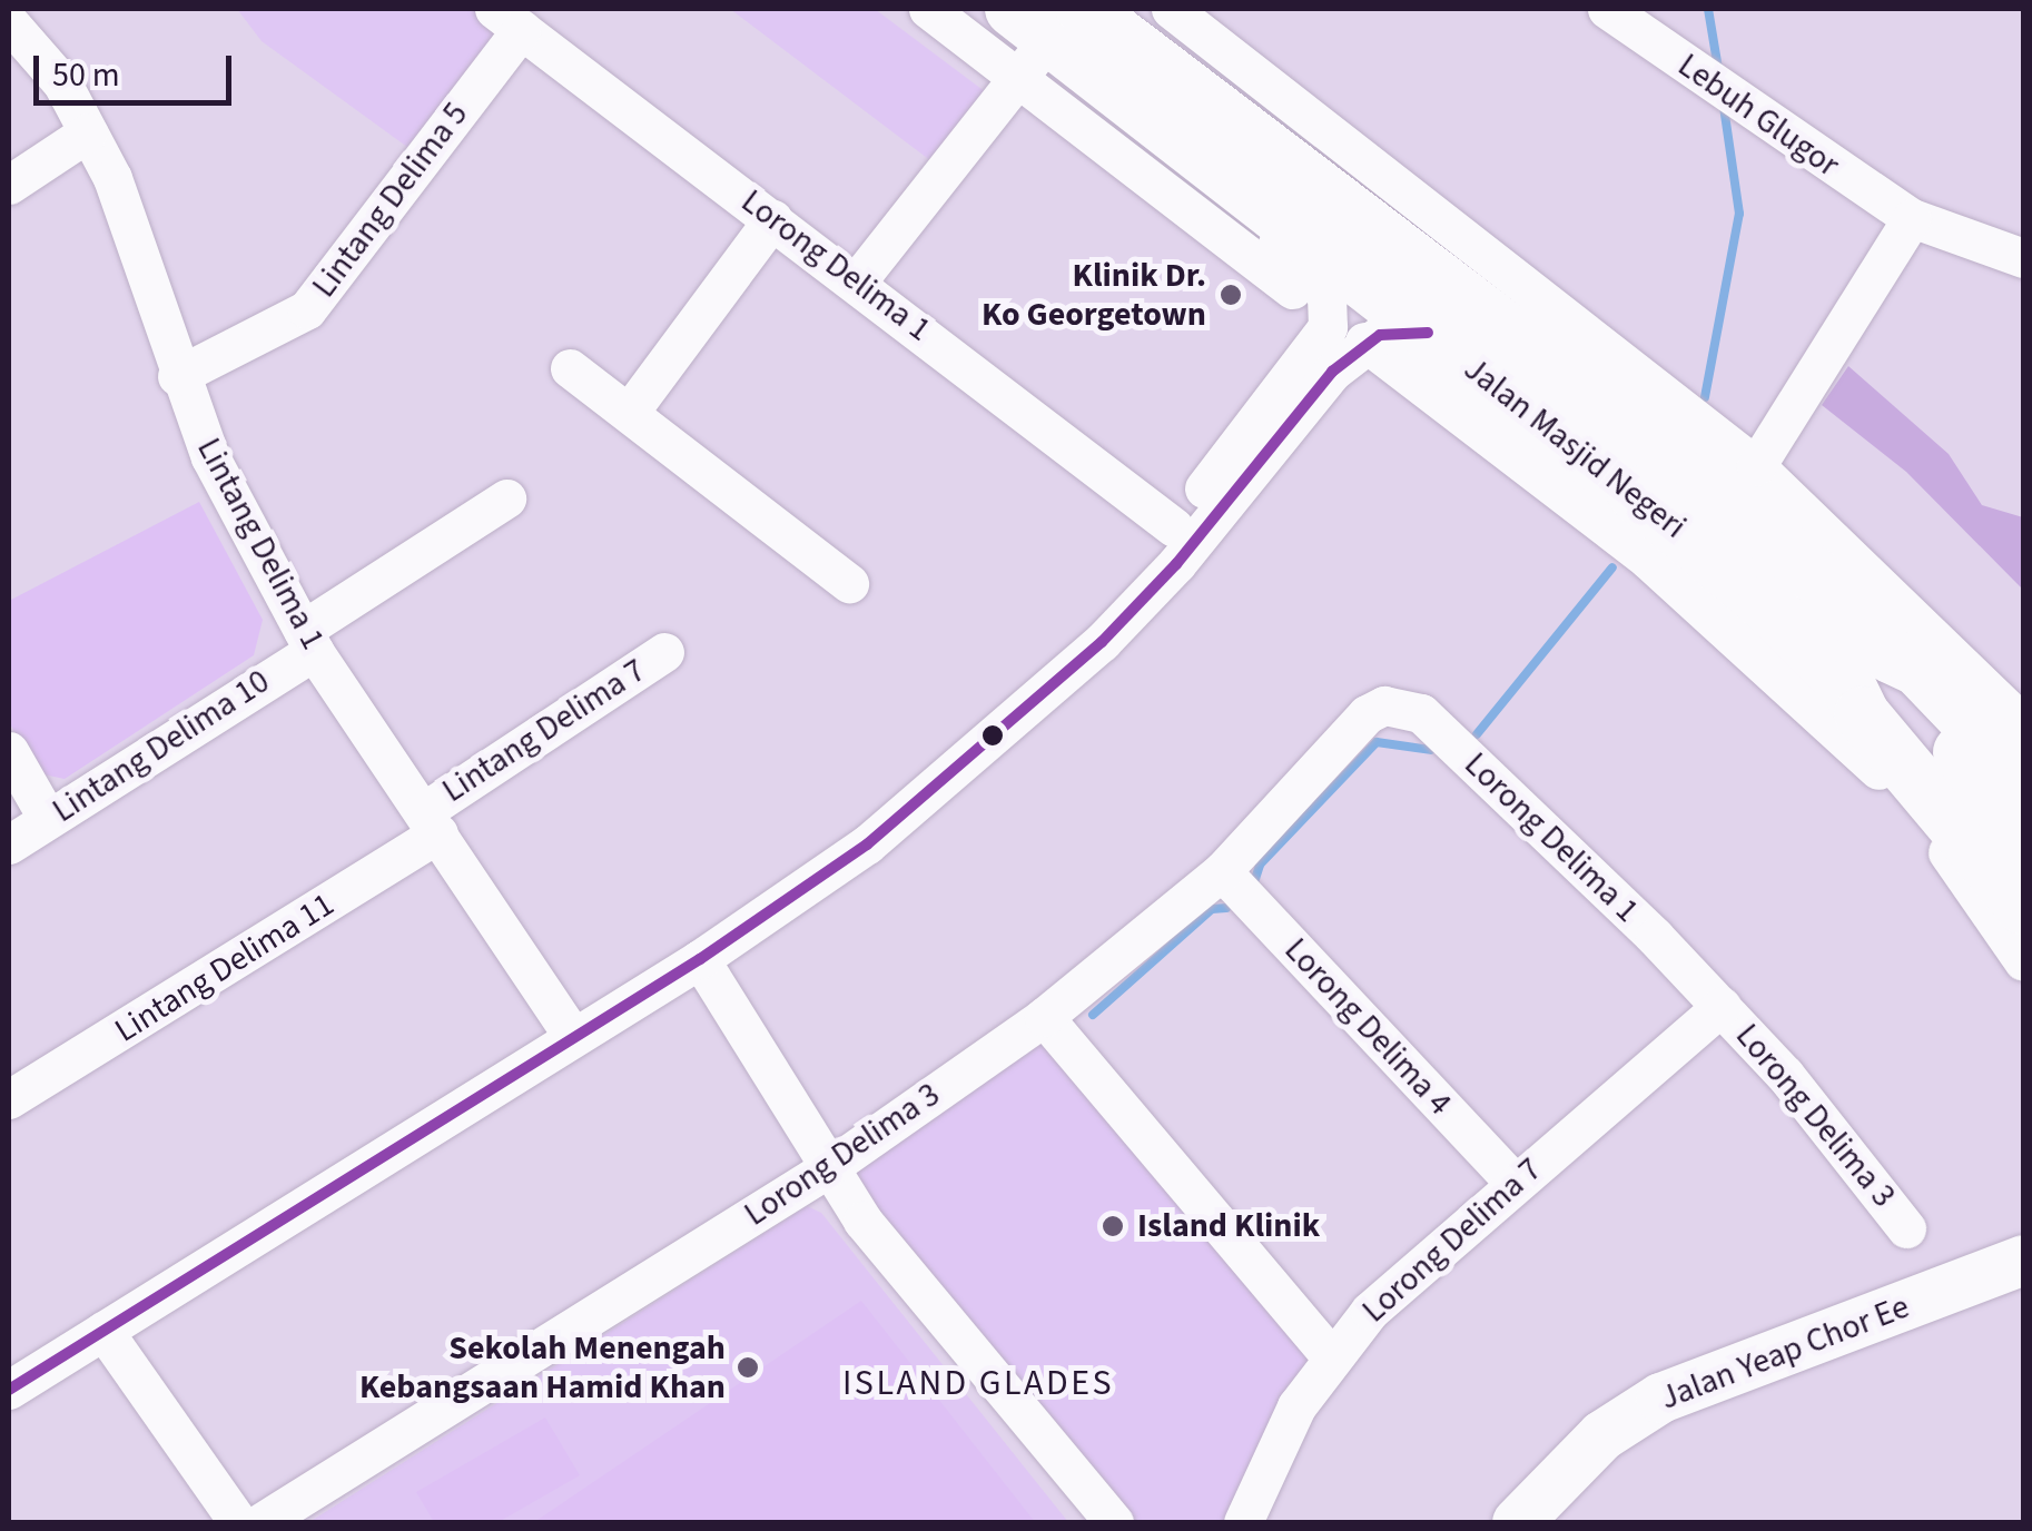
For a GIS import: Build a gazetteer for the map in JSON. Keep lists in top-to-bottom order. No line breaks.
{"streets":{"highway":["Jalan Masjid Negeri"],"main road":["Jalan Yeap Chor Ee"],"street":["Lebuh Glugor","Lintang Delima 5","Lorong Delima 1","Lintang Delima 1","Lintang Delima 7","Lintang Delima 10","Lintang Delima 11","Lorong Delima 4","Lorong Delima 3","Lorong Delima 7"]},"crossings":[["Lintang Delima 5","Lorong Delima 1"],["Lintang Delima 5","Lintang Delima 1"],["Lorong Delima 1","Lorong Delima 3"],["Lorong Delima 1","Lorong Delima 7"],["Lintang Delima 1","Lintang Delima 7"],["Lintang Delima 1","Lintang Delima 10"],["Lintang Delima 1","Lintang Delima 11"],["Lintang Delima 7","Lintang Delima 11"],["Lorong Delima 4","Lorong Delima 3"],["Lorong Delima 4","Lorong Delima 7"],["Lorong Delima 3","Lorong Delima 7"]],"districts":["ISLAND GLADES"],"places":["Klinik Dr. Ko Georgetown","Island Klinik","Sekolah Menengah Kebangsaan Hamid Khan"],"scale_bar":"50 m"}
